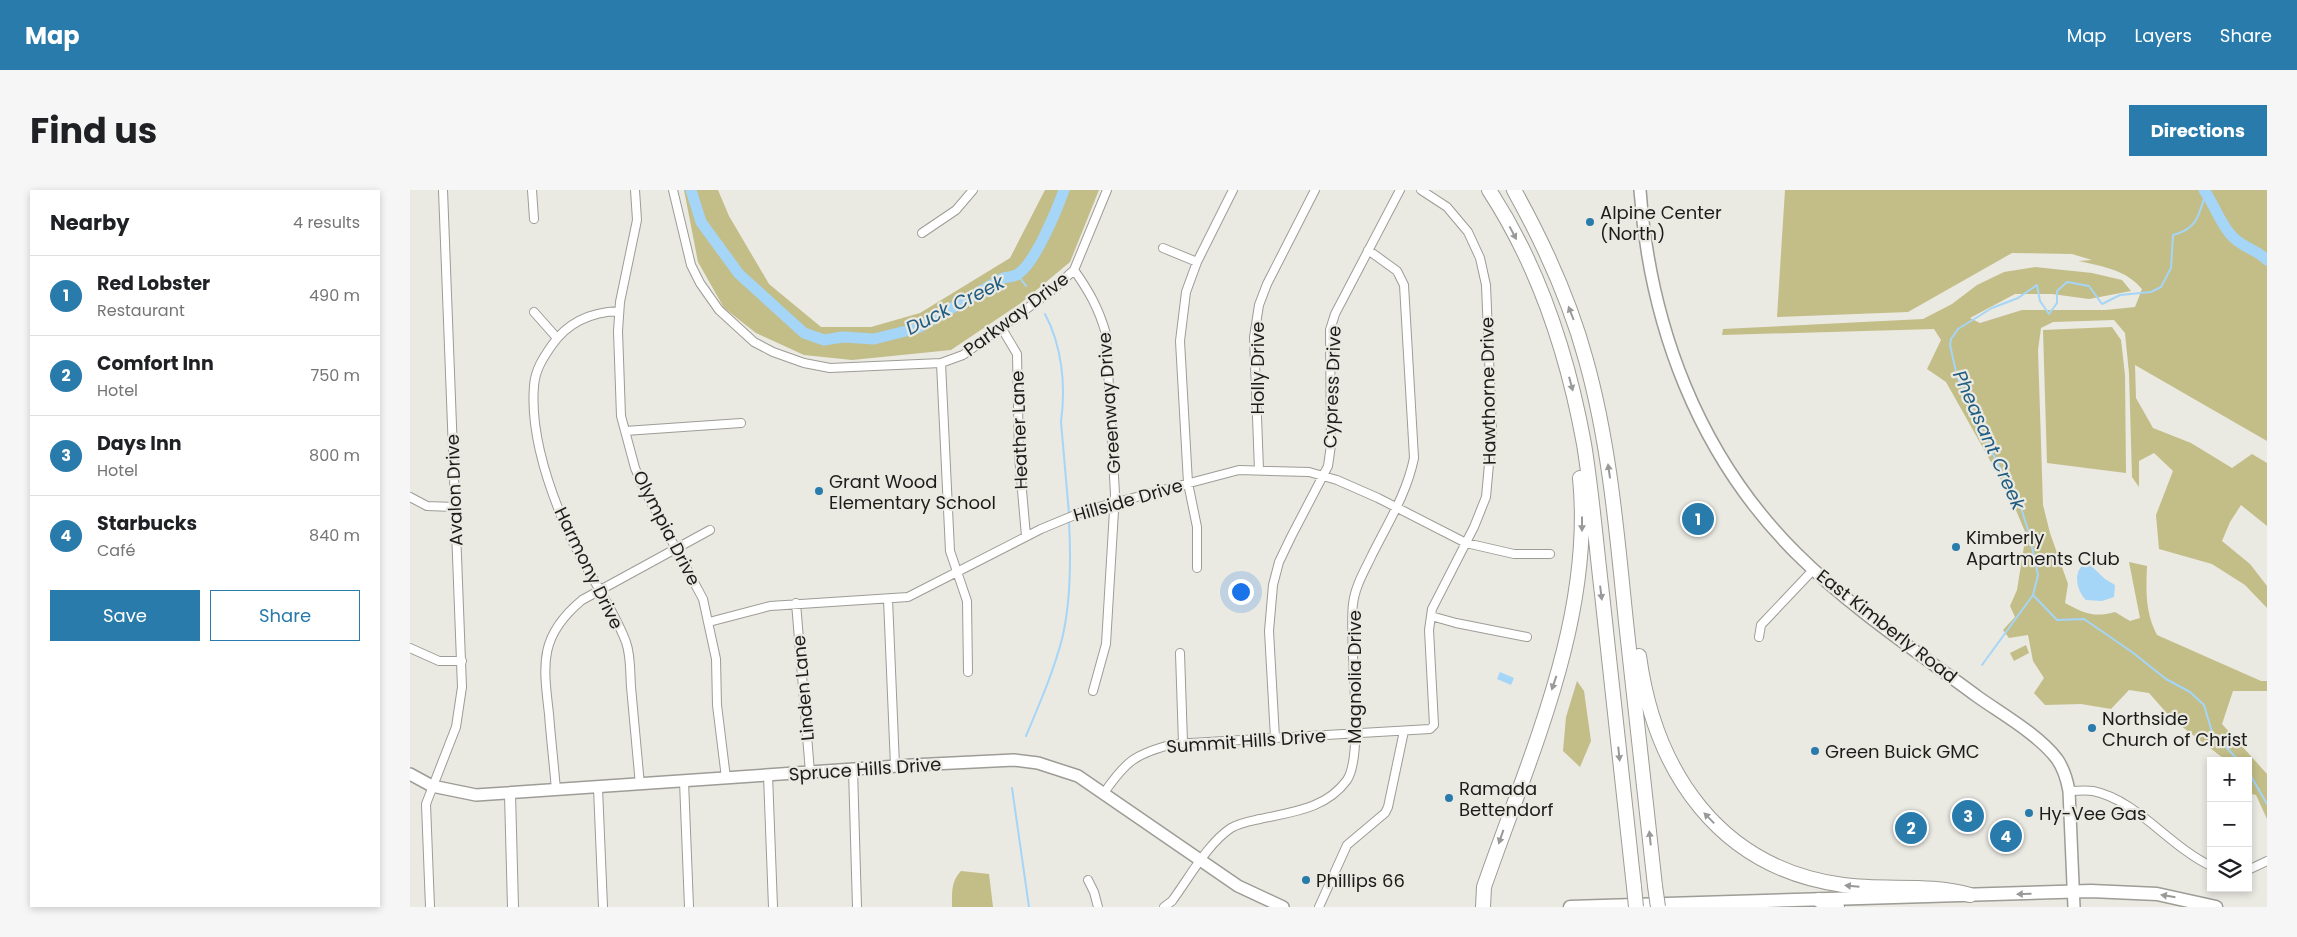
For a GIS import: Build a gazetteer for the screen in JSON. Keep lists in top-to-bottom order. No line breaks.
{"streets":{"main road":["East Kimberly Road","Spruce Hills Drive"],"street":["Parkway Drive","Holly Drive","Cypress Drive","Hawthorne Drive","Greenway Drive","Heather Lane","Avalon Drive","Hillside Drive","Olympia Drive","Harmony Drive","Magnolia Drive","Linden Lane","Summit Hills Drive"]},"crossings":[["Parkway Drive","Greenway Drive"],["Parkway Drive","Heather Lane"],["Holly Drive","Hillside Drive"],["Cypress Drive","Hillside Drive"],["Cypress Drive","Magnolia Drive"],["Cypress Drive","Summit Hills Drive"],["Hawthorne Drive","Hillside Drive"],["Hawthorne Drive","Summit Hills Drive"],["Greenway Drive","Hillside Drive"],["Heather Lane","Hillside Drive"],["Avalon Drive","Spruce Hills Drive"],["Hillside Drive","Olympia Drive"],["Hillside Drive","Magnolia Drive"],["Hillside Drive","Linden Lane"],["Olympia Drive","Harmony Drive"],["Olympia Drive","Spruce Hills Drive"],["Harmony Drive","Spruce Hills Drive"],["Magnolia Drive","Summit Hills Drive"],["Magnolia Drive","Spruce Hills Drive"],["Linden Lane","Spruce Hills Drive"],["Summit Hills Drive","Spruce Hills Drive"]],"water":["Duck Creek","Pheasant Creek"],"places":["Alpine Center (North)","Grant Wood Elementary School","Kimberly Apartments Club","Northside Church of Christ","Green Buick GMC","Ramada Bettendorf","Hy-Vee Gas","Phillips 66"],"page":{"header":"Map","nav":["Map","Layers","Share"],"title":"Find us","buttons":["Directions",["Save","Share"]],"heading":["Nearby","4 results"],"list":[{"mark":"1","name":"Red Lobster","note":"Restaurant","value":"490 m"},{"mark":"2","name":"Comfort Inn","note":"Hotel","value":"750 m"},{"mark":"3","name":"Days Inn","note":"Hotel","value":"800 m"},{"mark":"4","name":"Starbucks","note":"Café","value":"840 m"}],"pins":["1","3","2","4"],"map_buttons":["+","−"]}}
